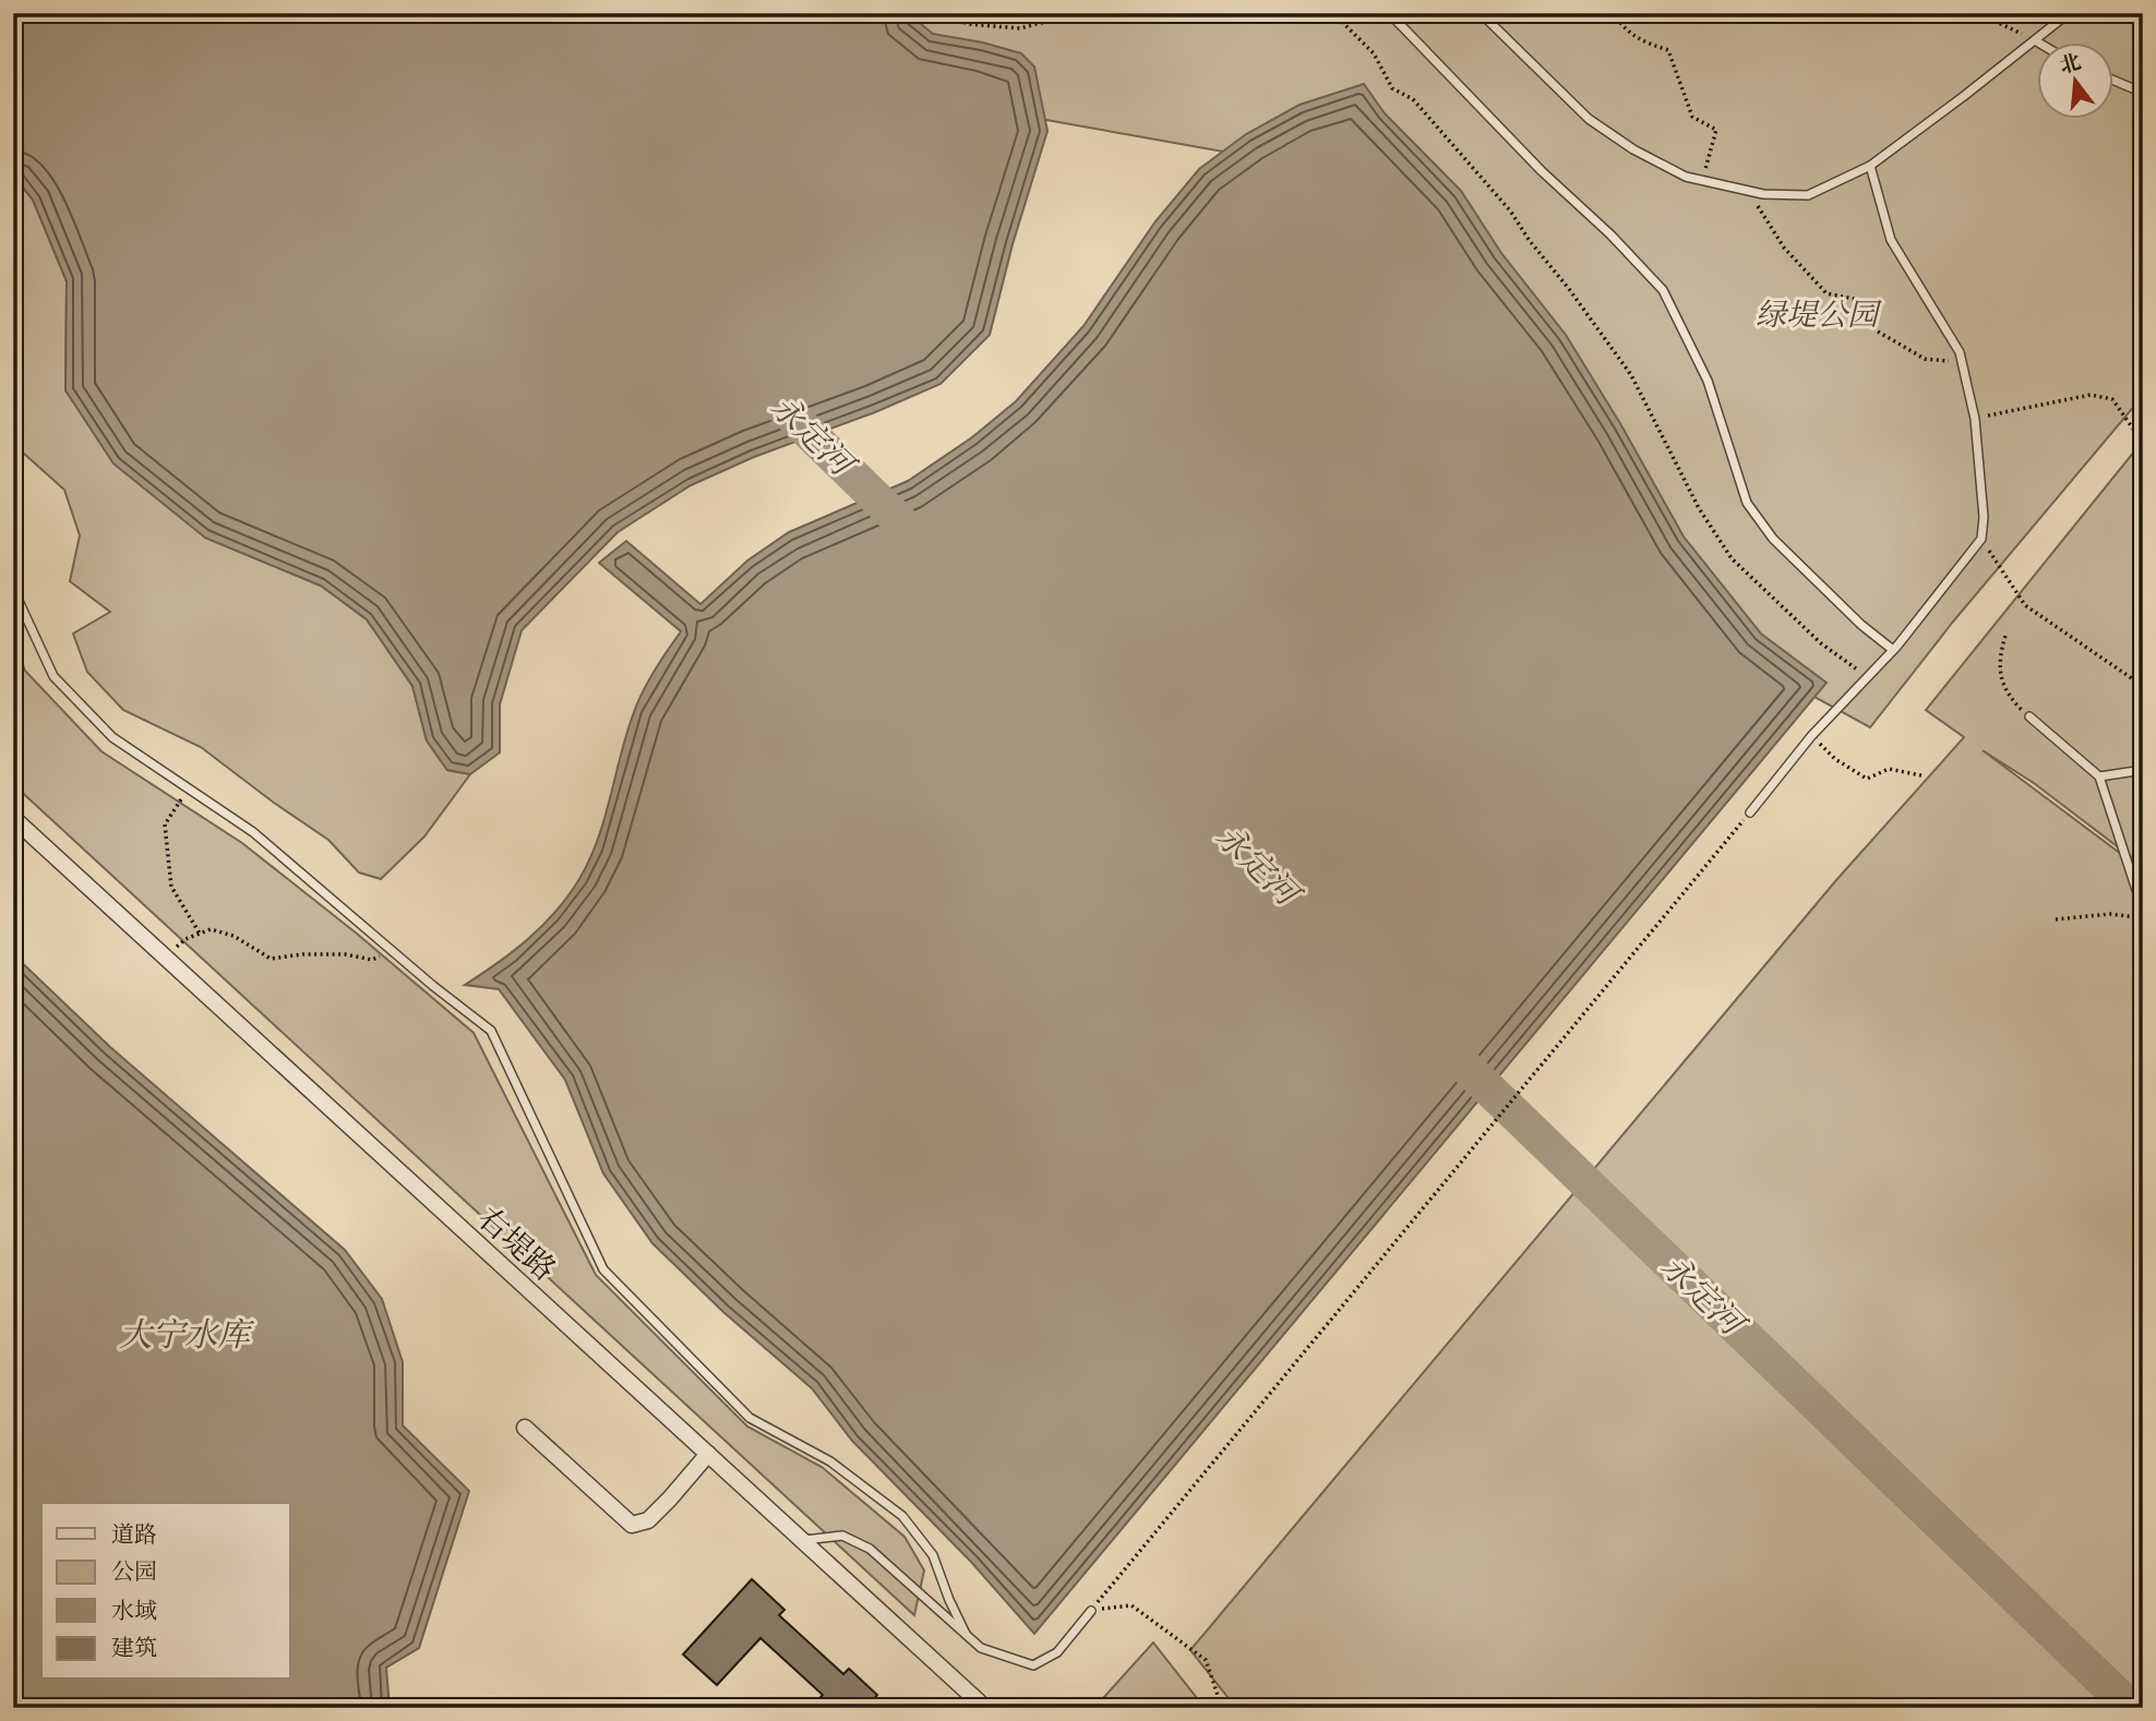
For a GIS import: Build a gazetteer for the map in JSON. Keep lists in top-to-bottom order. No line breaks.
{"streets":{"street":["右堤路"]},"water":["永定河","大宁水库"],"parks":["绿堤公园"],"legend":["道路","公园","水域","建筑"],"north":"top"}
